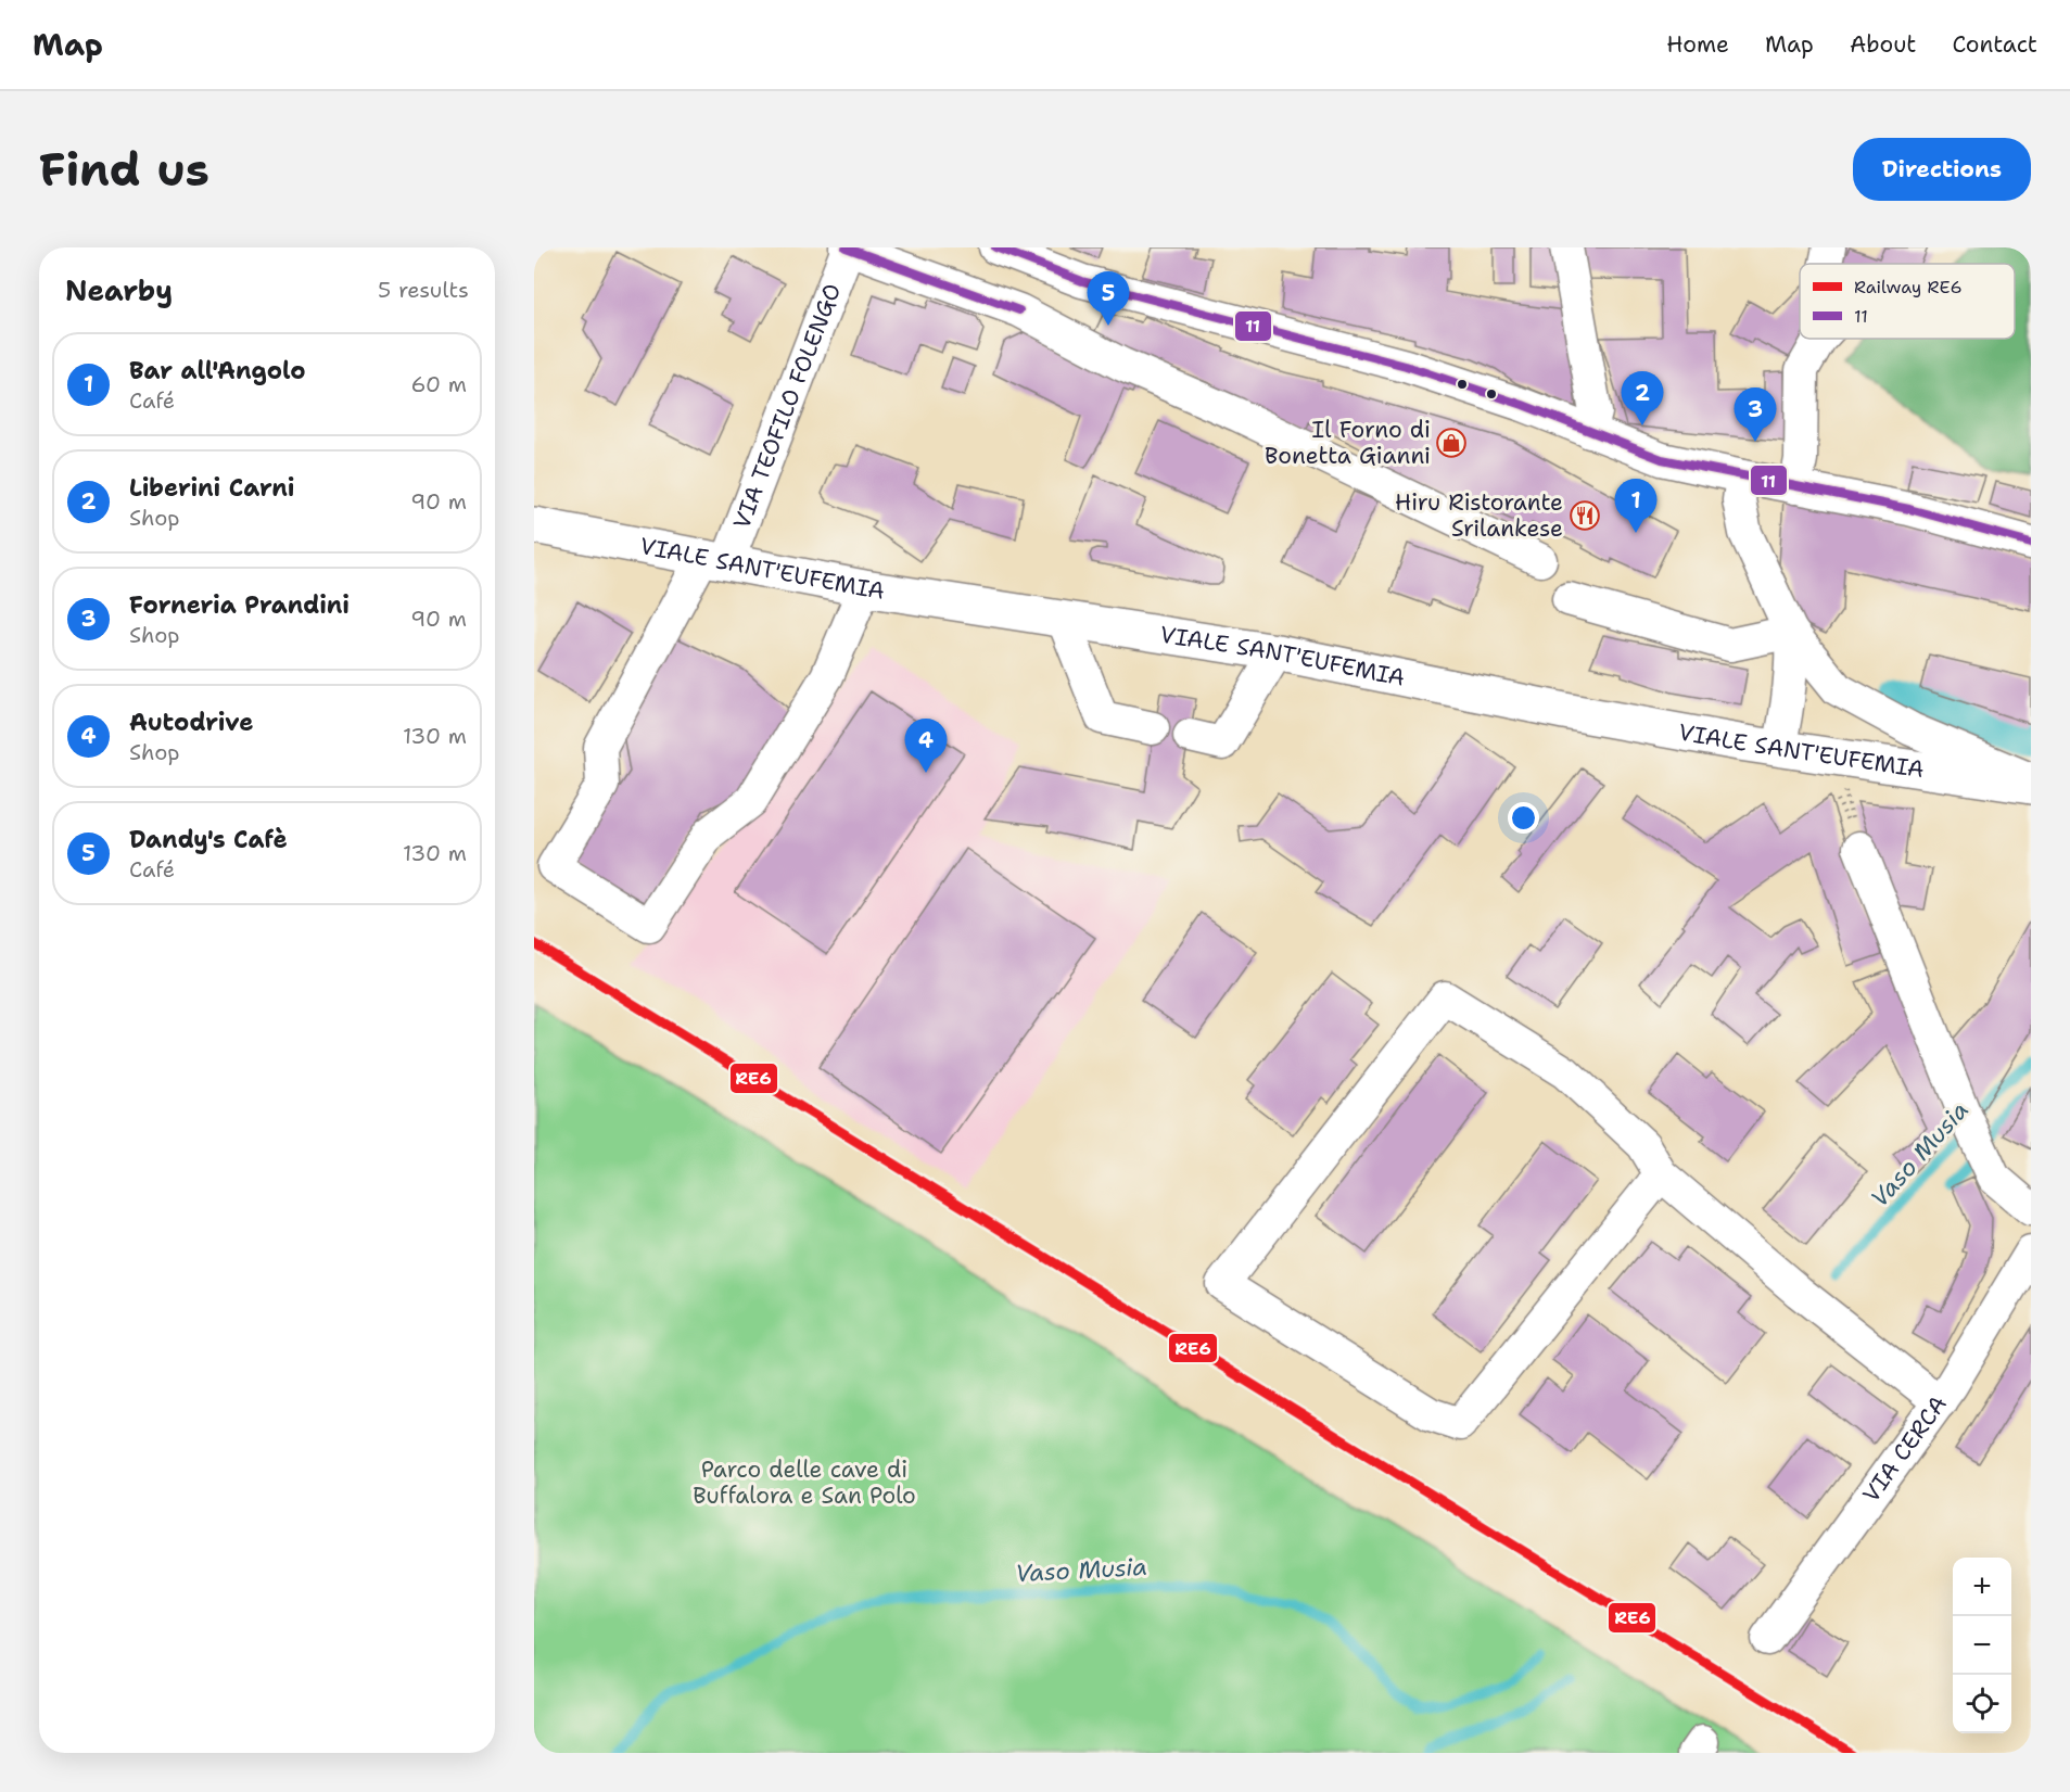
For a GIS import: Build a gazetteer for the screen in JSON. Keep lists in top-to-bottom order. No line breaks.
{"streets":{"main road":["VIALE SANT'EUFEMIA"],"street":["VIA TEOFILO FOLENGO","VIA CERCA"]},"crossings":[["VIA TEOFILO FOLENGO","VIALE SANT'EUFEMIA"]],"water":["Vaso Musia"],"parks":["Parco delle cave di Buffalora e San Polo"],"places":{"shop":["Il Forno di Bonetta Gianni"],"restaurant":["Hiru Ristorante Srilankese"]},"lines":["transit line 11","rail line RE6"],"legend":["Railway RE6","11"],"page":{"header":"Map","nav":["Home","Map","About","Contact"],"buttons":"Directions","title":"Find us","heading":["Nearby","5 results"],"pins":["5","2","3","1","4"],"list":[{"mark":"1","name":"Bar all'Angolo","note":"Café","value":"60 m"},{"mark":"2","name":"Liberini Carni","note":"Shop","value":"90 m"},{"mark":"3","name":"Forneria Prandini","note":"Shop","value":"90 m"},{"mark":"4","name":"Autodrive","note":"Shop","value":"130 m"},{"mark":"5","name":"Dandy's Cafè","note":"Café","value":"130 m"}],"map_buttons":["+","−"]}}
